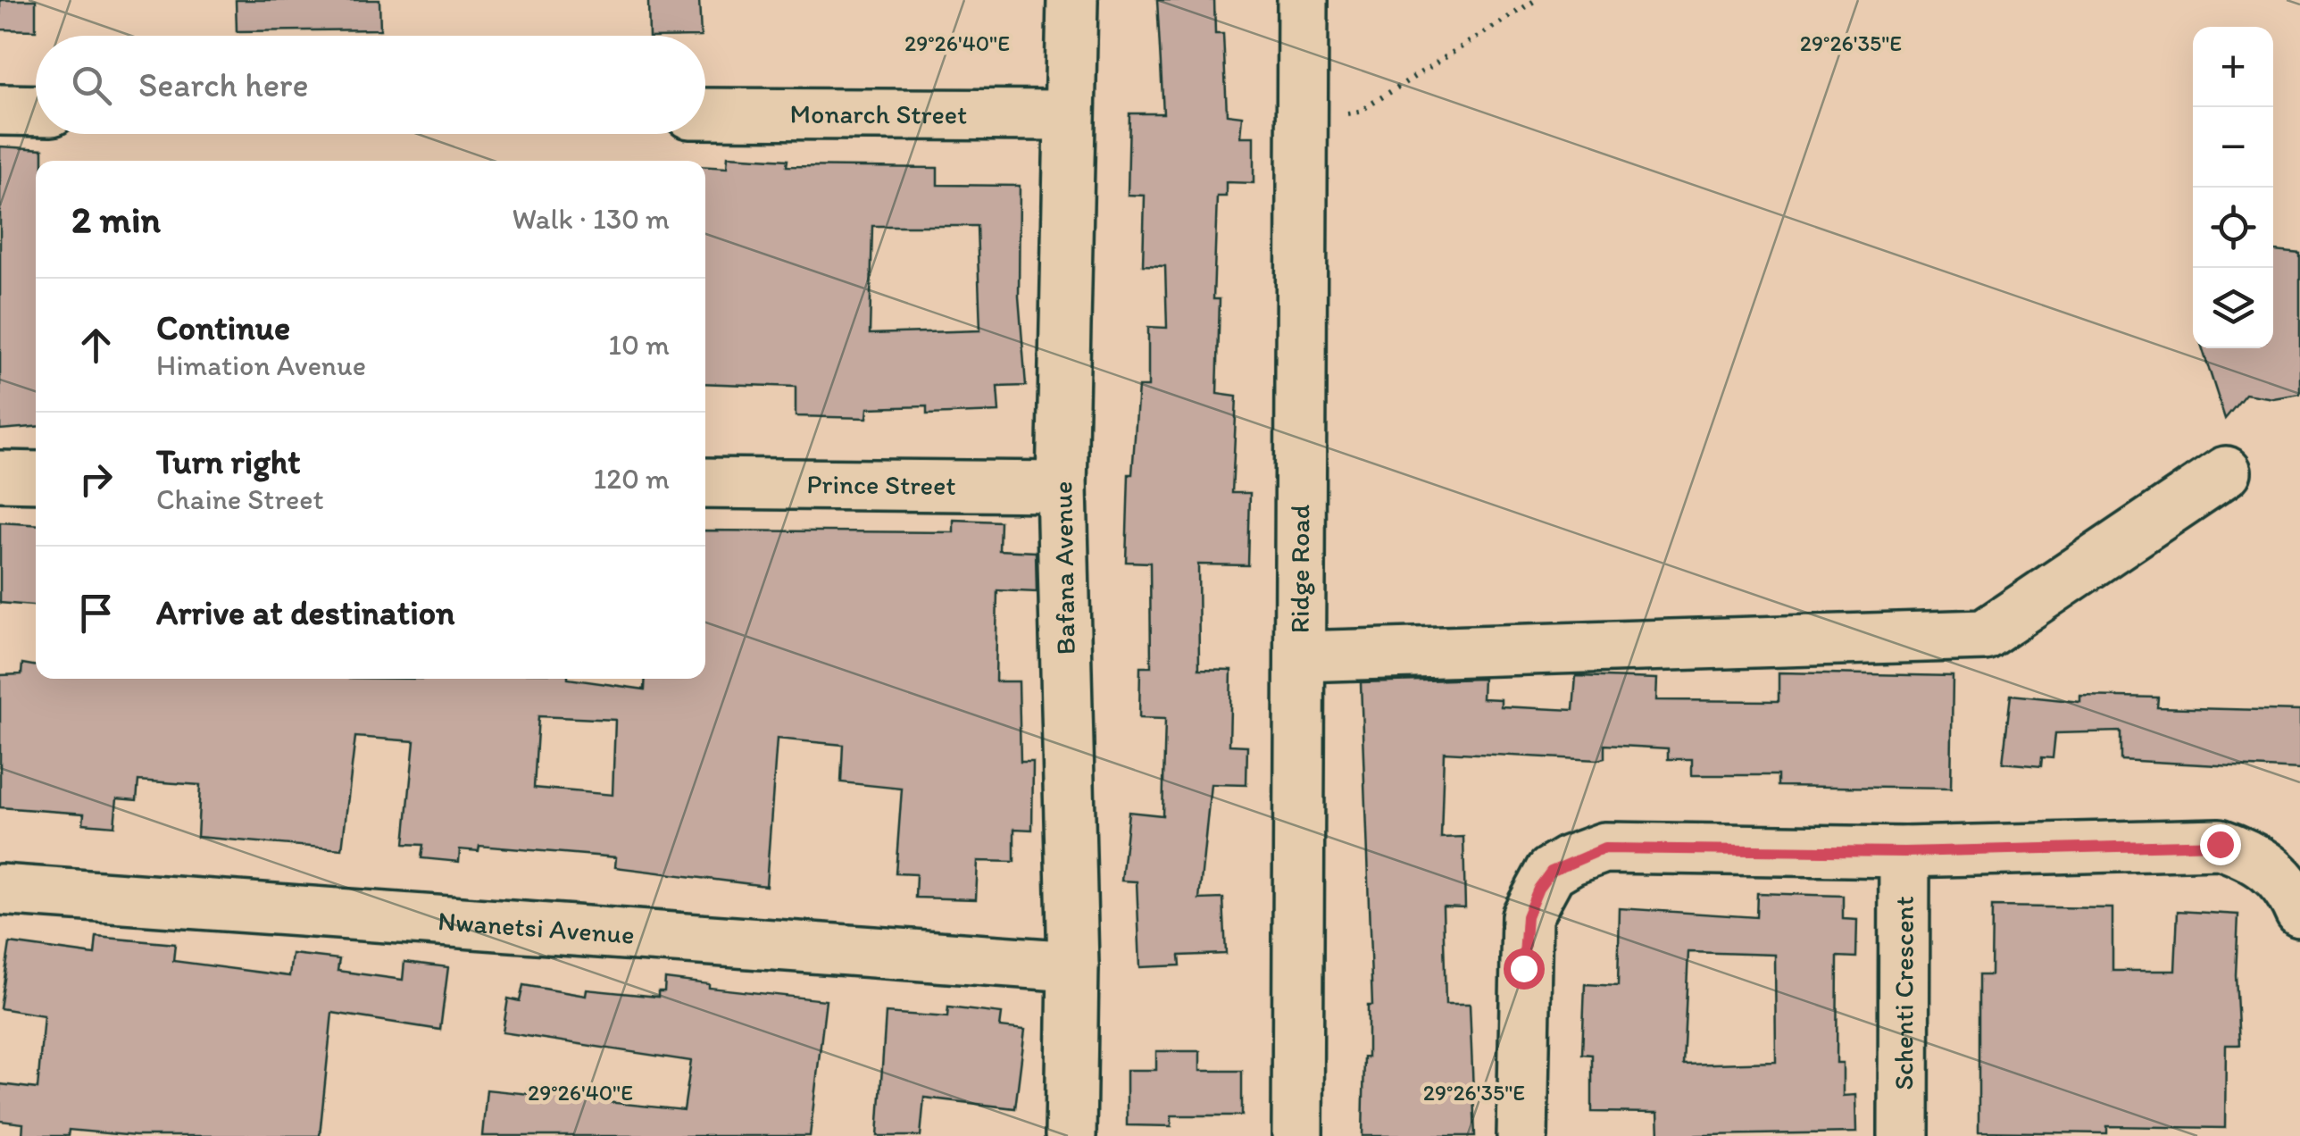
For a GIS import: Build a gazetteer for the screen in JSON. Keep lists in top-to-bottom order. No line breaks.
{"streets":{"street":["Monarch Street","Prince Street","Bafana Avenue","Ridge Road","Nwanetsi Avenue","Schenti Crescent"]},"crossings":[["Monarch Street","Bafana Avenue"],["Prince Street","Bafana Avenue"],["Bafana Avenue","Nwanetsi Avenue"]],"page":{"map_buttons":["+","−"],"search":"Search here","heading":["2 min","Walk · 130 m"],"list":[["Continue","Himation Avenue","10 m"],["Turn right","Chaine Street","120 m"],"Arrive at destination"]},"coordinates":["29°26'40\"E","29°26'35\"E"]}
